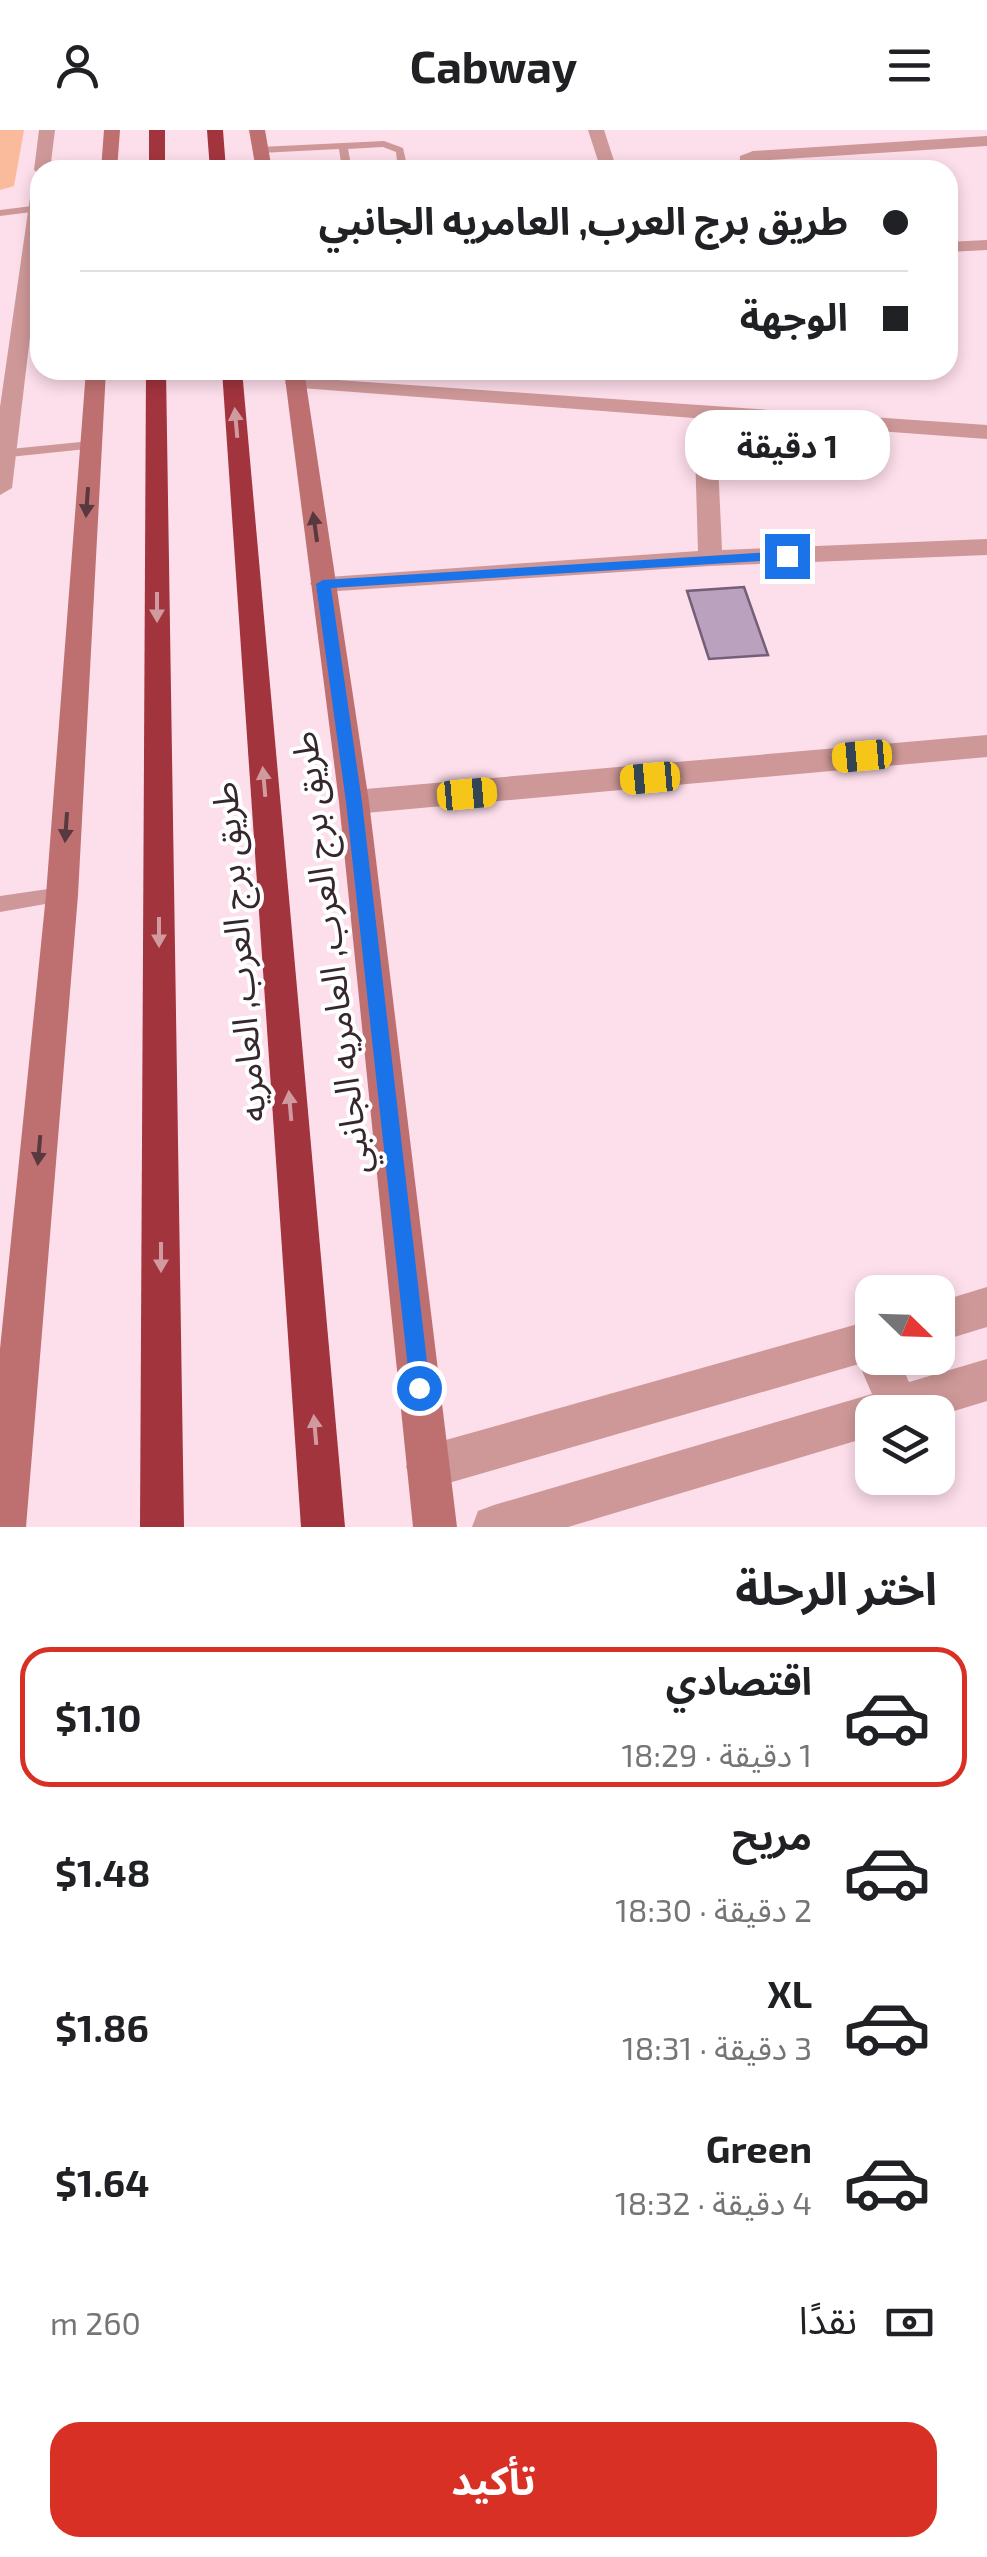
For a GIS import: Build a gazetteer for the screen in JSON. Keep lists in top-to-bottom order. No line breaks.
{"streets":{"highway":["طريق برج العرب, العامريه"],"street":["طريق برج العرب, العامريه الجانبي"]},"north":"bottom right","page":{"header":"Cabway","banner":["طريق برج العرب, العامريه الجانبي","الوجهة"],"bubble":"1 دقيقة","heading":"اختر الرحلة","list":[{"name":"اقتصادي","note":"1 دقيقة · 18:29","value":"$1.10"},{"name":"مريح","note":"2 دقيقة · 18:30","value":"$1.48"},{"name":"XL","note":"3 دقيقة · 18:31","value":"$1.86"},{"name":"Green","note":"4 دقيقة · 18:32","value":"$1.64"}],"pay":["نقدًا","260 m"],"buttons":"تأكيد"}}
